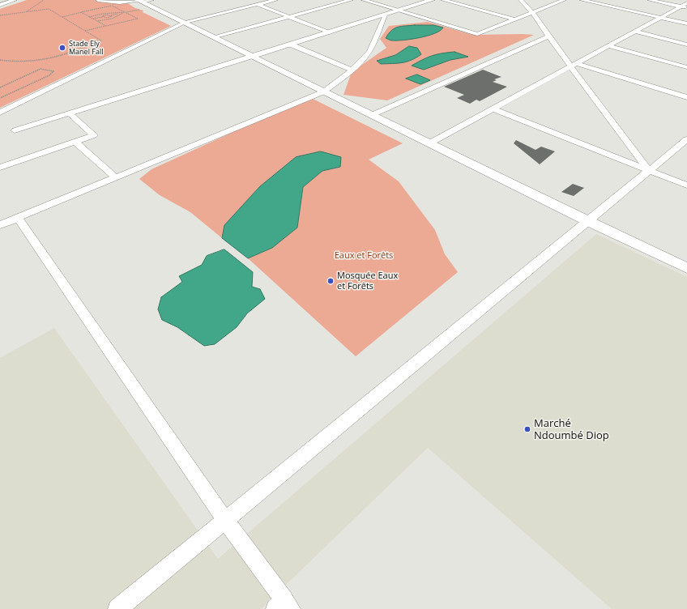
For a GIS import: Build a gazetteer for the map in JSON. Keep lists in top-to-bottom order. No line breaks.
{"parks":["Eaux et Forêts"],"places":["Stade Ely Manel Fall","Mosquée Eaux et Forêts","Marché Ndoumbé Diop"]}
